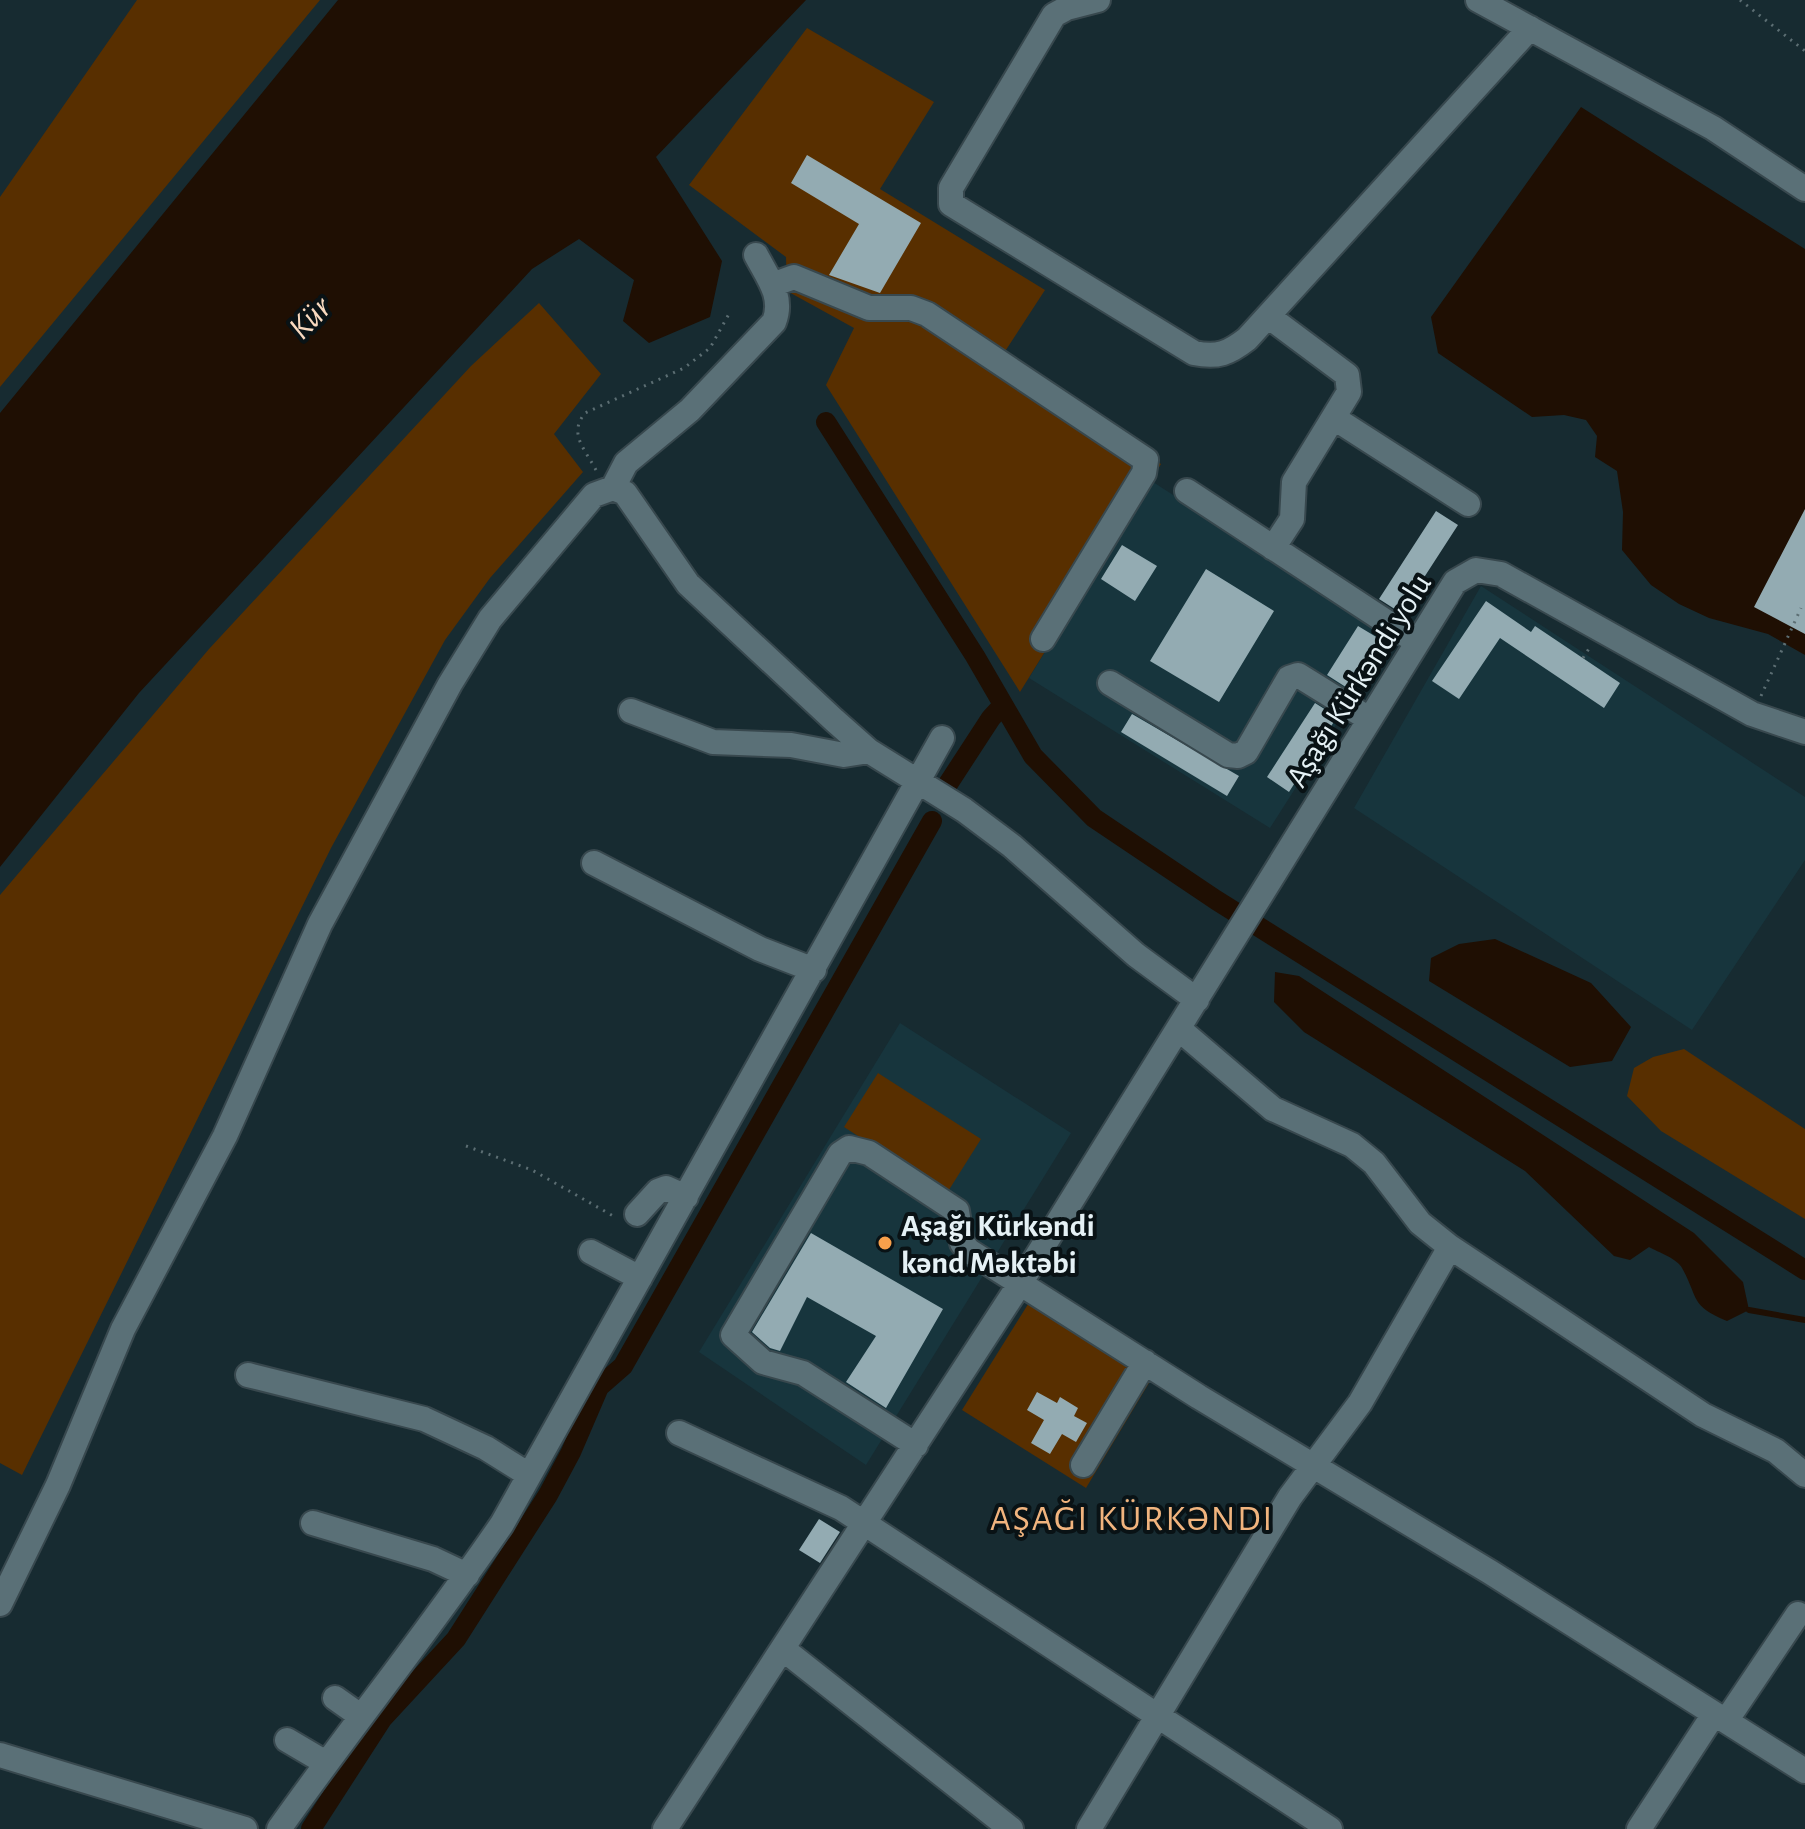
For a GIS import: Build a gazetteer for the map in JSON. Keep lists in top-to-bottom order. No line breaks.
{"streets":{"street":["Aşağı Kürkəndi yolu"]},"districts":["AŞAĞI KÜRKƏNDI"],"water":["Kür"],"places":["Aşağı Kürkəndi kənd Məktəbi"]}
